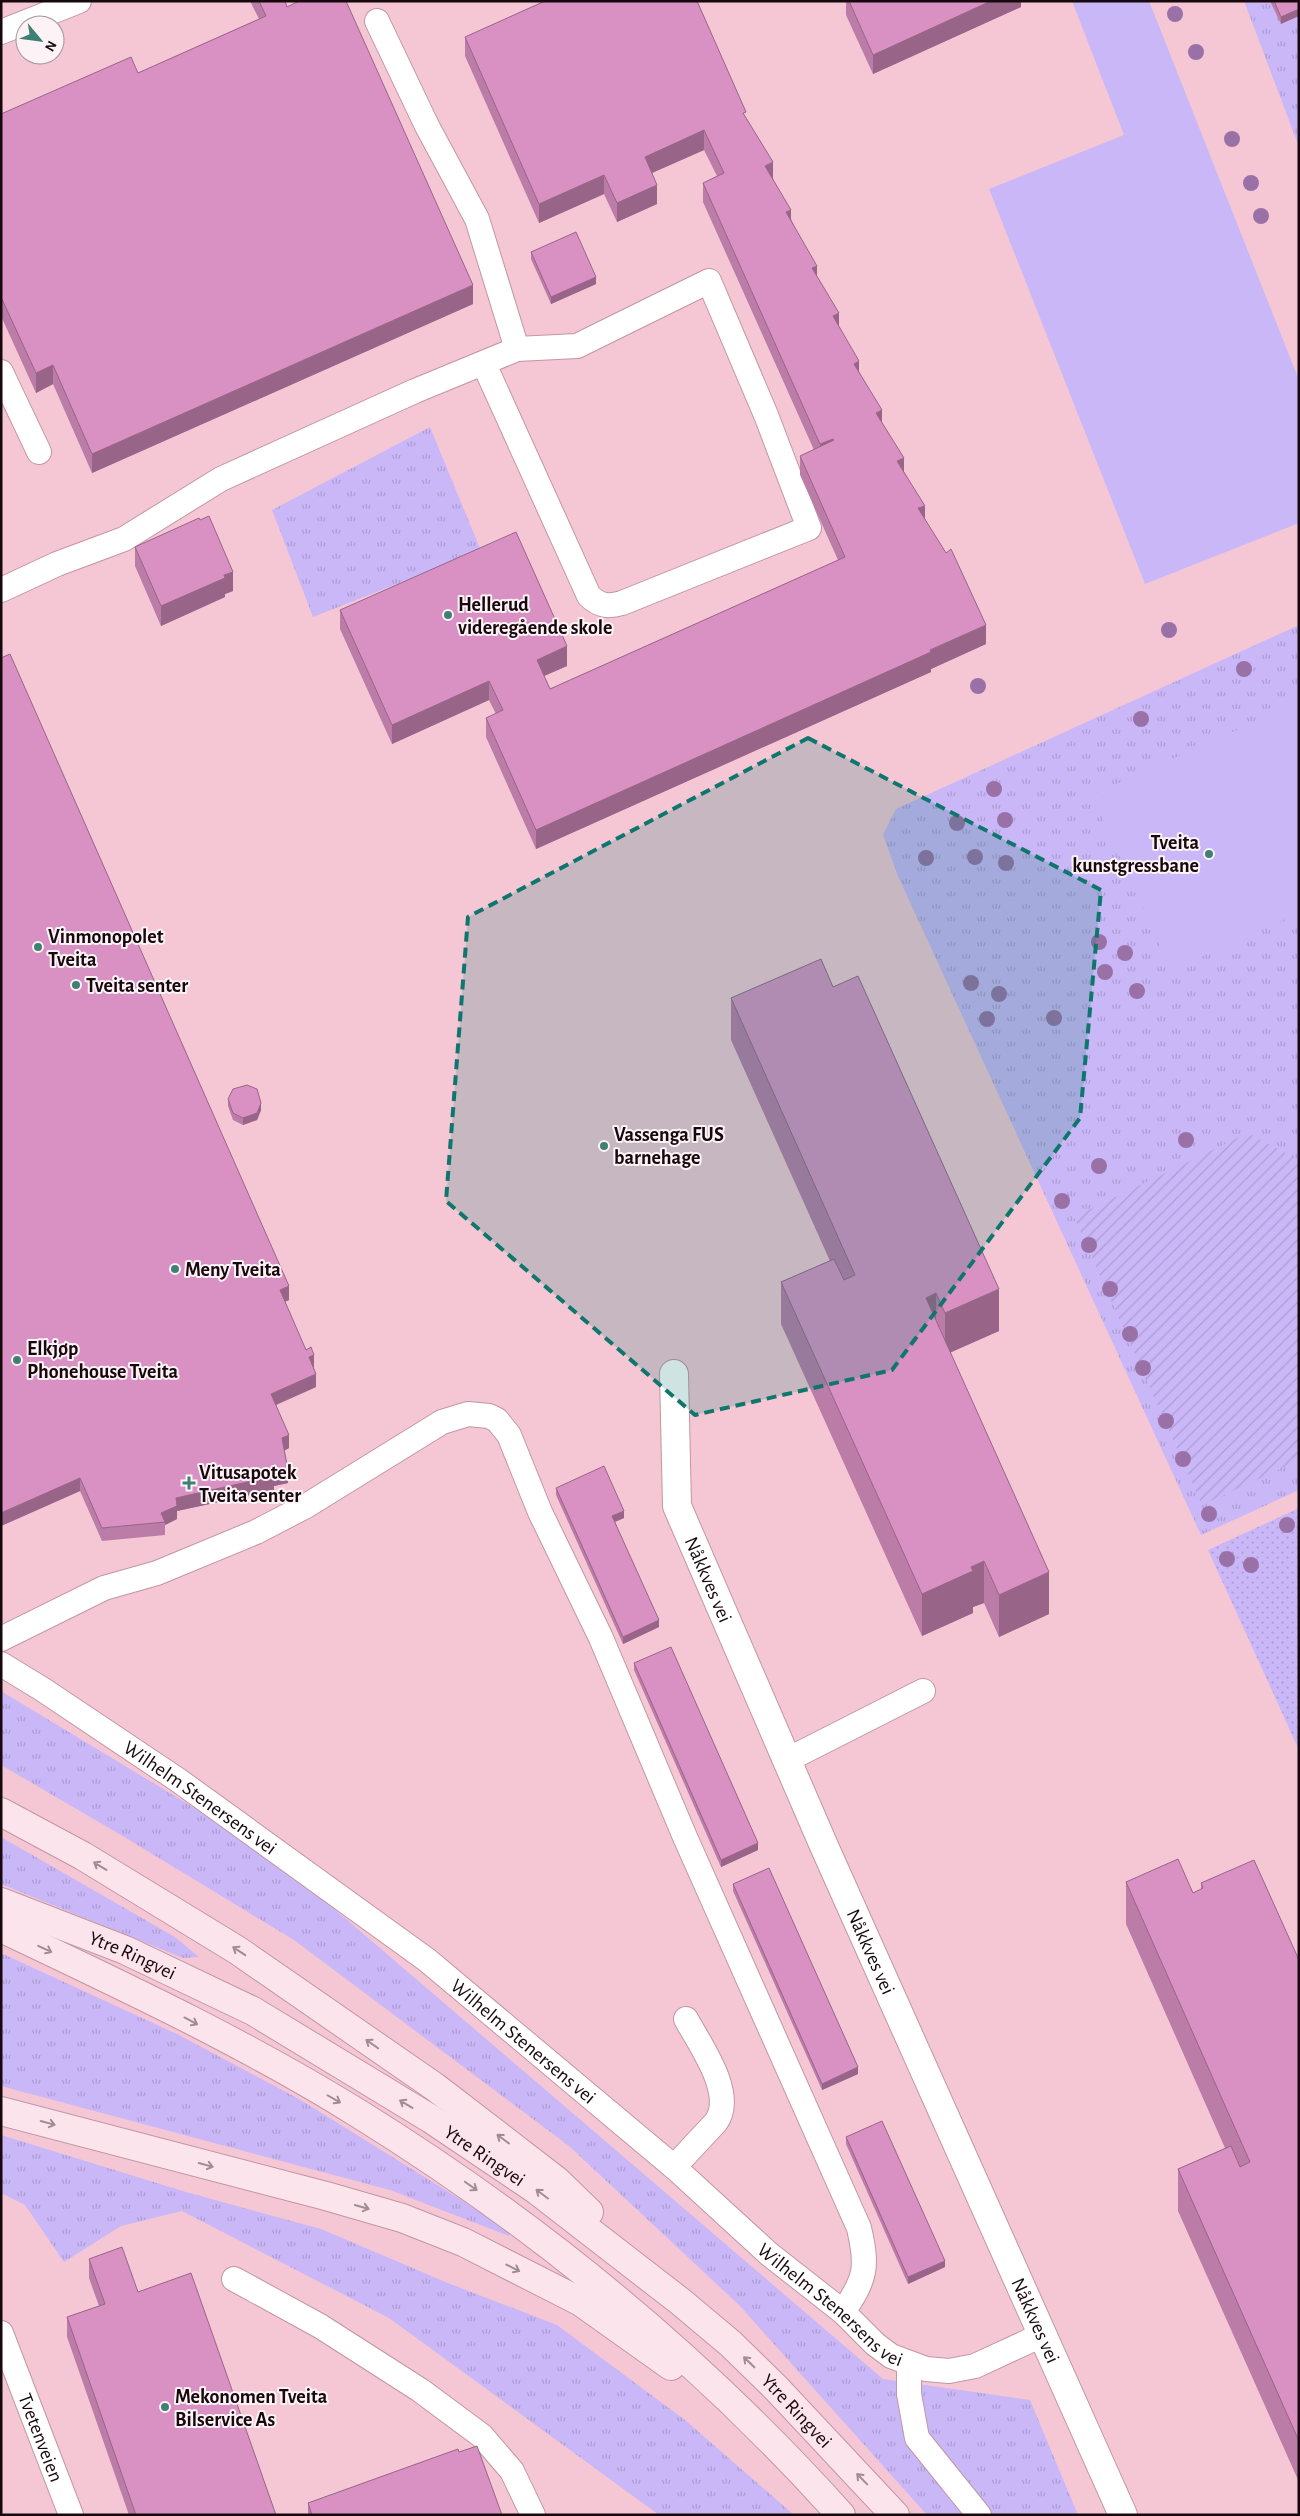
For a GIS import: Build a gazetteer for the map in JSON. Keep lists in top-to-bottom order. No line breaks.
{"streets":{"main road":["Ytre Ringvei"],"street":["Nåkkves vei"],"lane":["Wilhelm Stenersens vei","Tvetenveien"]},"crossings":[["Nåkkves vei","Wilhelm Stenersens vei"]],"places":{"other":["Hellerud videregående skole","Tveita kunstgressbane","Vinmonopolet Tveita","Tveita senter","Vassenga FUS barnehage","Meny Tveita","Elkjøp Phonehouse Tveita","Mekonomen Tveita Bilservice As"],"health":["Vitusapotek Tveita senter"]},"north":"bottom right"}
